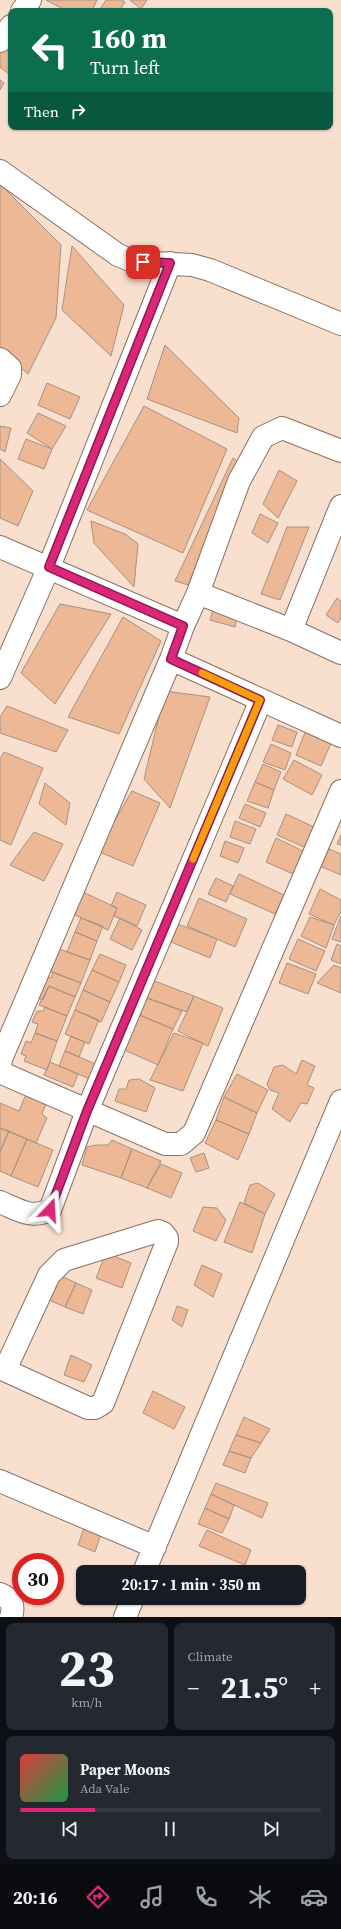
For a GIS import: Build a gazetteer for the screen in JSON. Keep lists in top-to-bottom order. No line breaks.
{"page":{"turn":["160 m","Turn left"],"then":"Then","limit":"30","trip":"20:17 · 1 min · 350 m","tile":[["23","km/h"],"Climate"],"heat":["−","21.5°","+"],"song":["Paper Moons","Ada Vale"],"tabs":"20:16"}}
